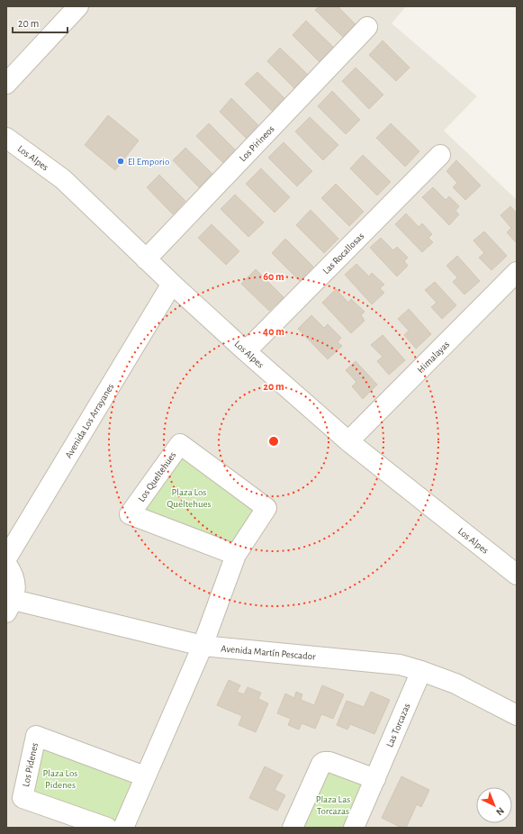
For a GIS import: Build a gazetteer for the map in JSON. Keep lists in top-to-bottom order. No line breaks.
{"streets":{"street":["Los Pirineos","Los Alpes","Las Rocallosas","Himalayas","Avenida Los Arrayanes","Los Queltehues","Avenida Martín Pescador","Las Torcazas","Los Pidenes"]},"crossings":[["Los Pirineos","Los Alpes"],["Los Alpes","Las Rocallosas"],["Los Alpes","Himalayas"],["Los Alpes","Avenida Los Arrayanes"],["Los Queltehues","Avenida Martín Pescador"],["Avenida Martín Pescador","Las Torcazas"]],"parks":["Plaza Los Queltehues","Plaza Los Pidenes","Plaza Las Torcazas"],"places":["El Emporio"],"scale_bar":"20 m","north":"bottom right","rings":["60 m","40 m","20 m"]}
